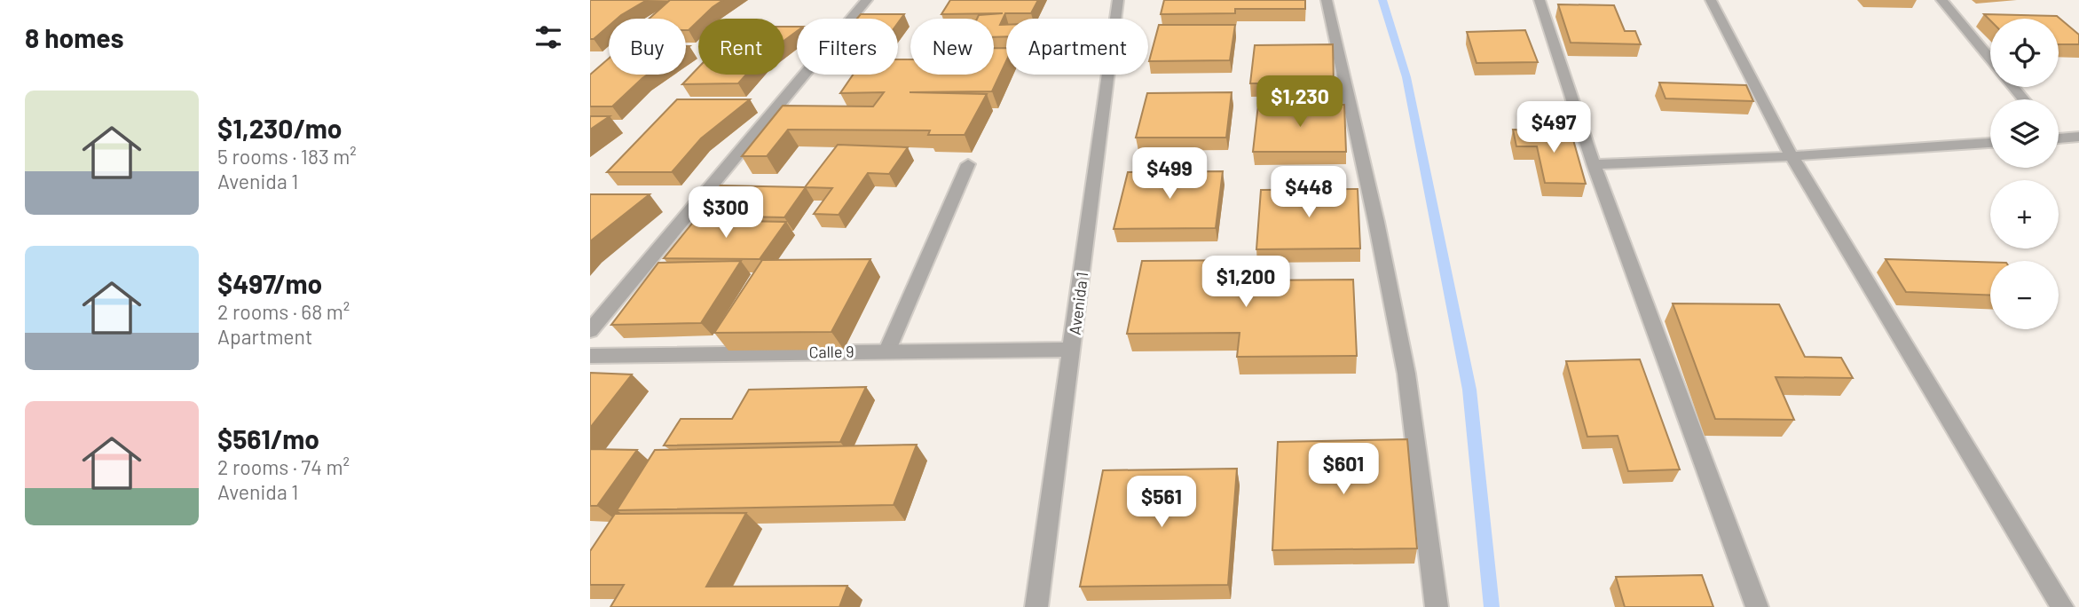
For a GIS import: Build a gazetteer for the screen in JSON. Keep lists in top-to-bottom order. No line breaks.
{"streets":{"street":["Avenida 1","Calle 9"]},"crossings":[["Avenida 1","Calle 9"]],"page":{"heading":"8 homes","map_buttons":["+","−"],"chip":["Buy","Rent","Filters","New","Apartment"],"list":[{"name":"$1,230/mo","note":"5 rooms · 183 m² · Avenida 1"},{"name":"$497/mo","note":"2 rooms · 68 m² · Apartment"},{"name":"$561/mo","note":"2 rooms · 74 m² · Avenida 1"}],"price":["$1,230","$497","$499","$448","$300","$1,200","$601","$561"]}}
